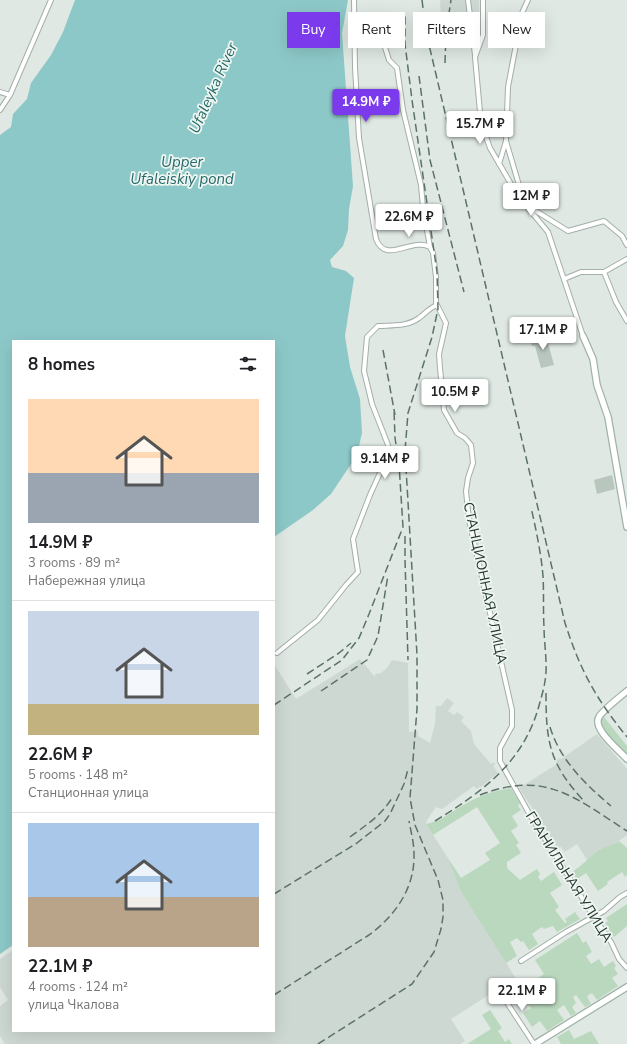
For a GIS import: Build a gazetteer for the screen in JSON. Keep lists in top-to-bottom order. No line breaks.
{"streets":{"street":["СТАНЦИОННАЯ УЛИЦА","ГРАНИЛЬНАЯ УЛИЦА"]},"crossings":[["СТАНЦИОННАЯ УЛИЦА","ГРАНИЛЬНАЯ УЛИЦА"]],"water":["Ufaleyka River","Upper Ufaleiskiy pond"],"page":{"chip":["Buy","Rent","Filters","New"],"price":["14.9M ₽","15.7M ₽","12M ₽","22.6M ₽","17.1M ₽","10.5M ₽","9.14M ₽","22.1M ₽"],"heading":"8 homes","list":[{"name":"14.9M ₽","note":"3 rooms · 89 m² · Набережная улица"},{"name":"22.6M ₽","note":"5 rooms · 148 m² · Станционная улица"},{"name":"22.1M ₽","note":"4 rooms · 124 m² · улица Чкалова"}]}}
